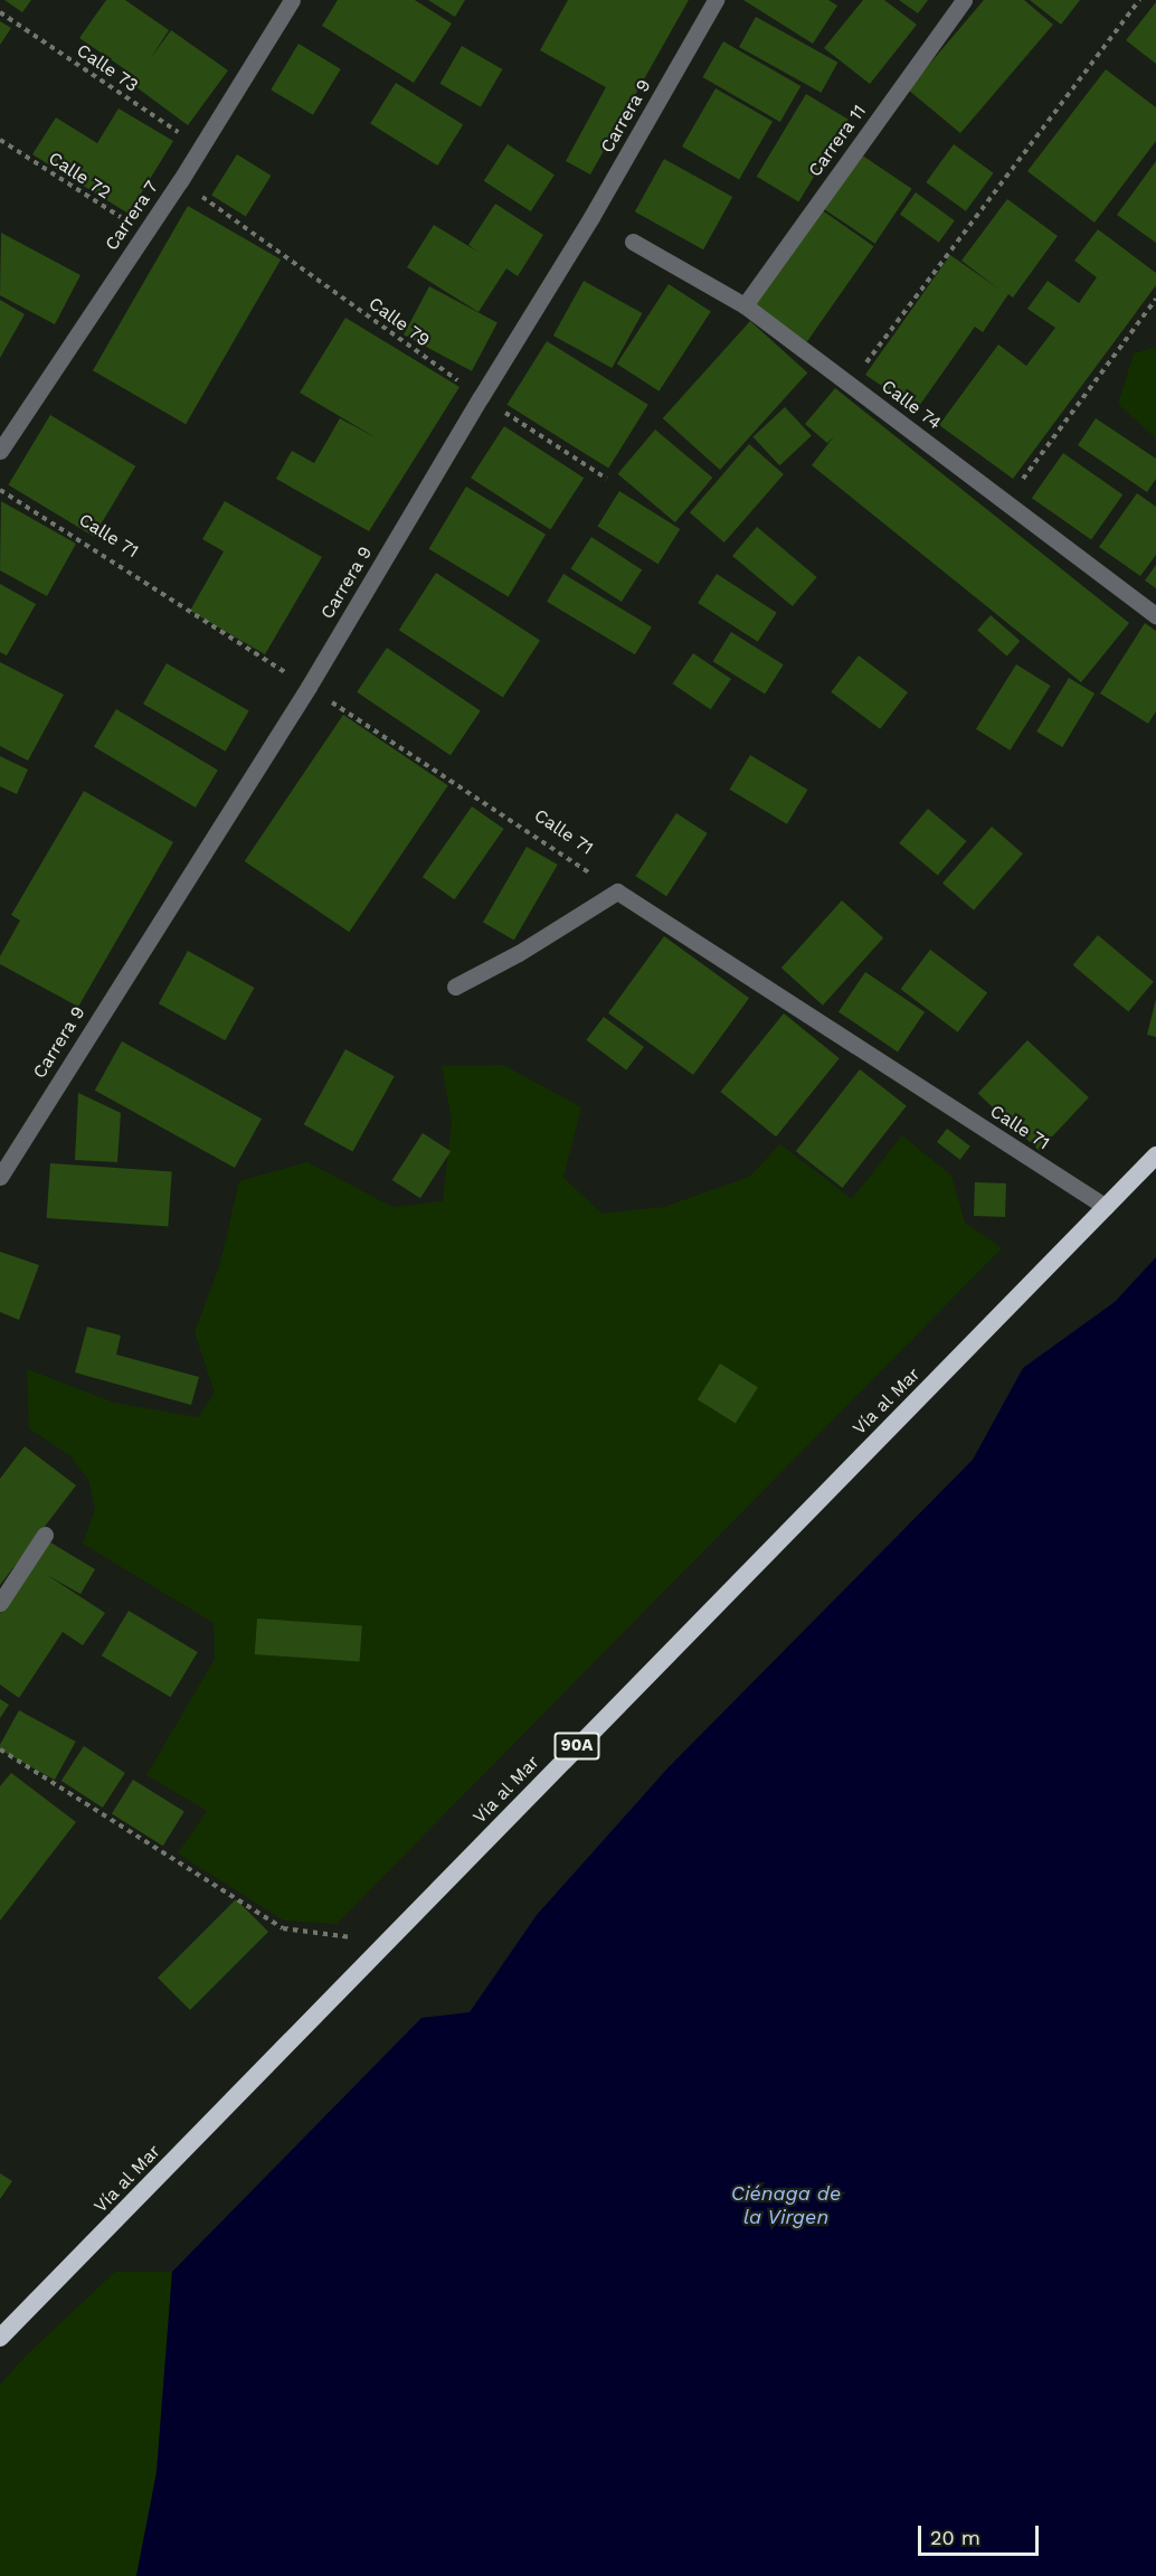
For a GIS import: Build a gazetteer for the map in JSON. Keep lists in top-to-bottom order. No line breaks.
{"streets":{"highway":["Vía al Mar","90A"],"street":["Carrera 9","Carrera 11","Carrera 7","Calle 74","Calle 71"],"path":["Calle 73","Calle 72","Calle 79"]},"crossings":[["Calle 73","Carrera 7"],["Carrera 9","Calle 79"],["Carrera 9","Calle 71"],["Carrera 11","Calle 74"],["Calle 72","Carrera 7"],["Carrera 7","Calle 79"],["Calle 71","Vía al Mar"]],"water":["Ciénaga de la Virgen"],"scale_bar":"20 m"}
